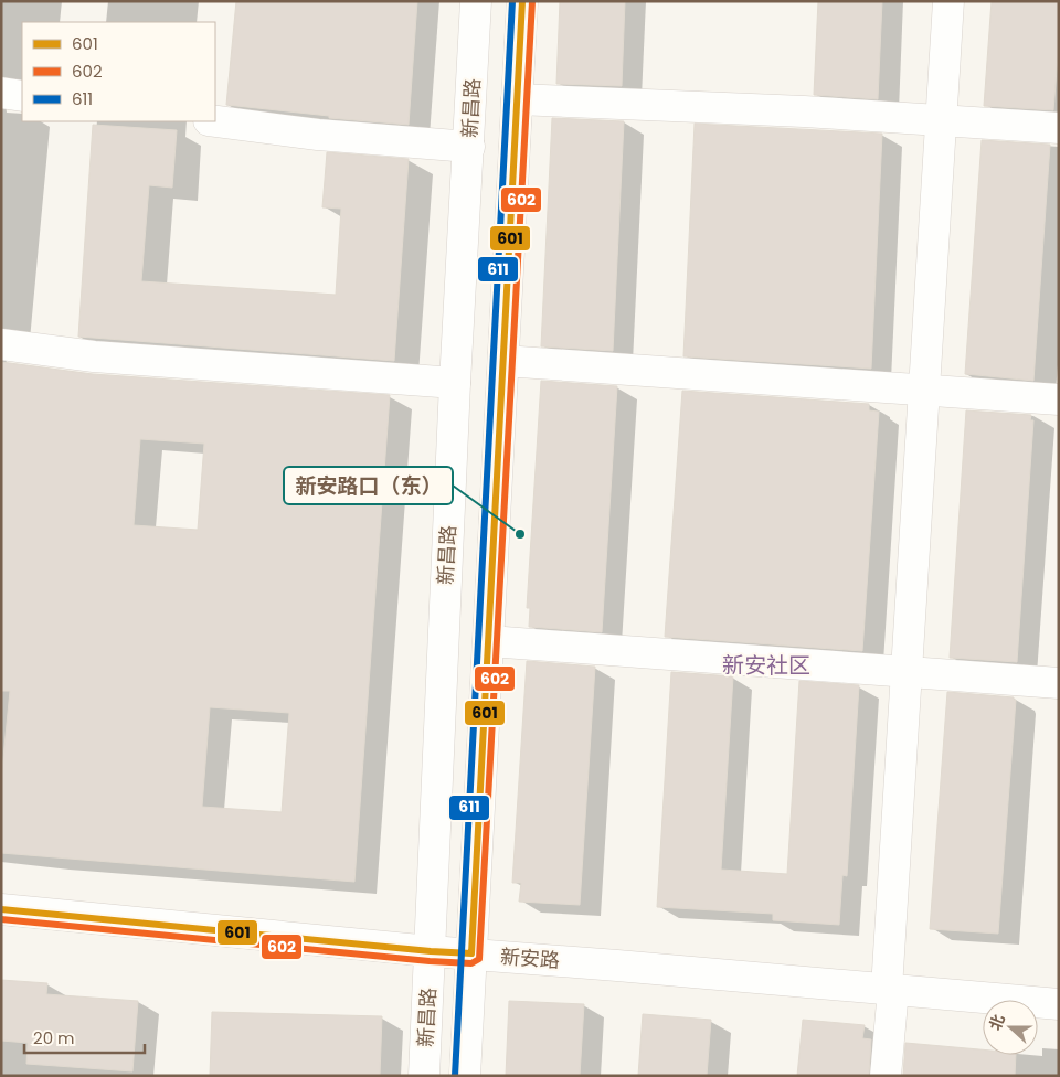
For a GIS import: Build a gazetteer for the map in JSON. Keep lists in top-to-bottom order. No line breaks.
{"streets":{"street":["新昌路","新安路"]},"crossings":[["新昌路","新安路"]],"districts":["新安社区"],"places":["新安路口（东）"],"lines":["transit line 601","transit line 602","transit line 611"],"legend":["601","602","611"],"scale_bar":"20 m","north":"left"}
